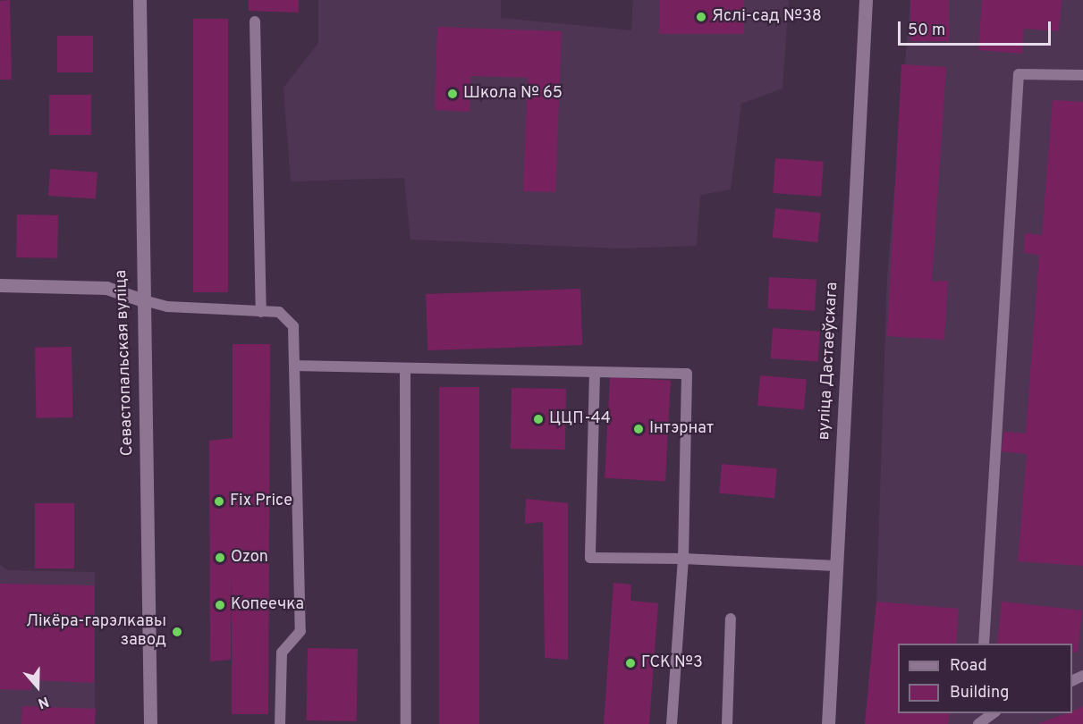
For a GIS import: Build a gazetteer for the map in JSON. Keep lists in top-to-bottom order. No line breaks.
{"streets":{"street":["вуліца Дастаеўскага","Севастопальская вуліца"]},"places":["Яслі-сад №38","Школа № 65","ЦЦП-44","Інтэрнат","Fix Price","Ozon","Копеечка","Лікёра-гарэлкавы завод","ГСК №3"],"legend":["Road","Building"],"scale_bar":"50 m","north":"bottom"}
